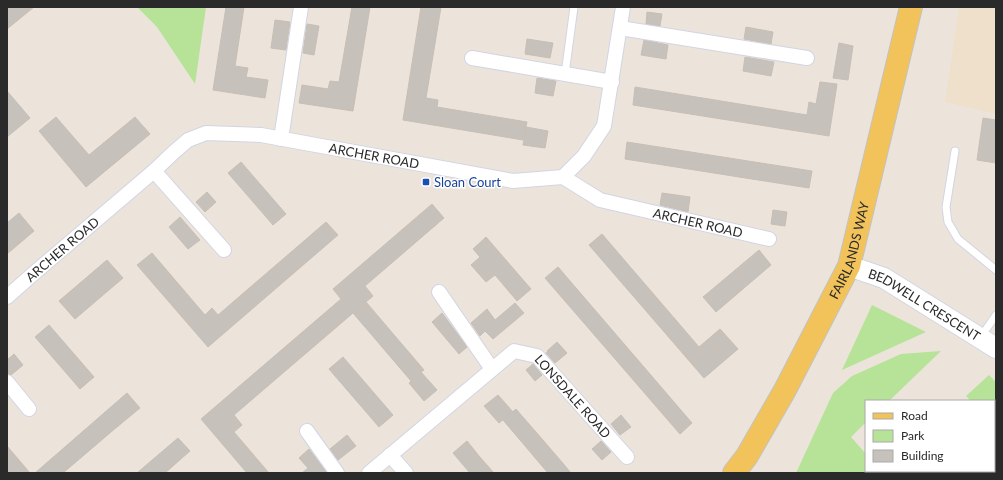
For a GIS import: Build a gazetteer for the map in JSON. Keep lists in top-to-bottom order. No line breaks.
{"streets":{"main road":["FAIRLANDS WAY"],"street":["ARCHER ROAD","BEDWELL CRESCENT","LONSDALE ROAD"]},"crossings":[["FAIRLANDS WAY","BEDWELL CRESCENT"]],"places":{"transit":["Sloan Court"]},"legend":["Road","Park","Building"]}
